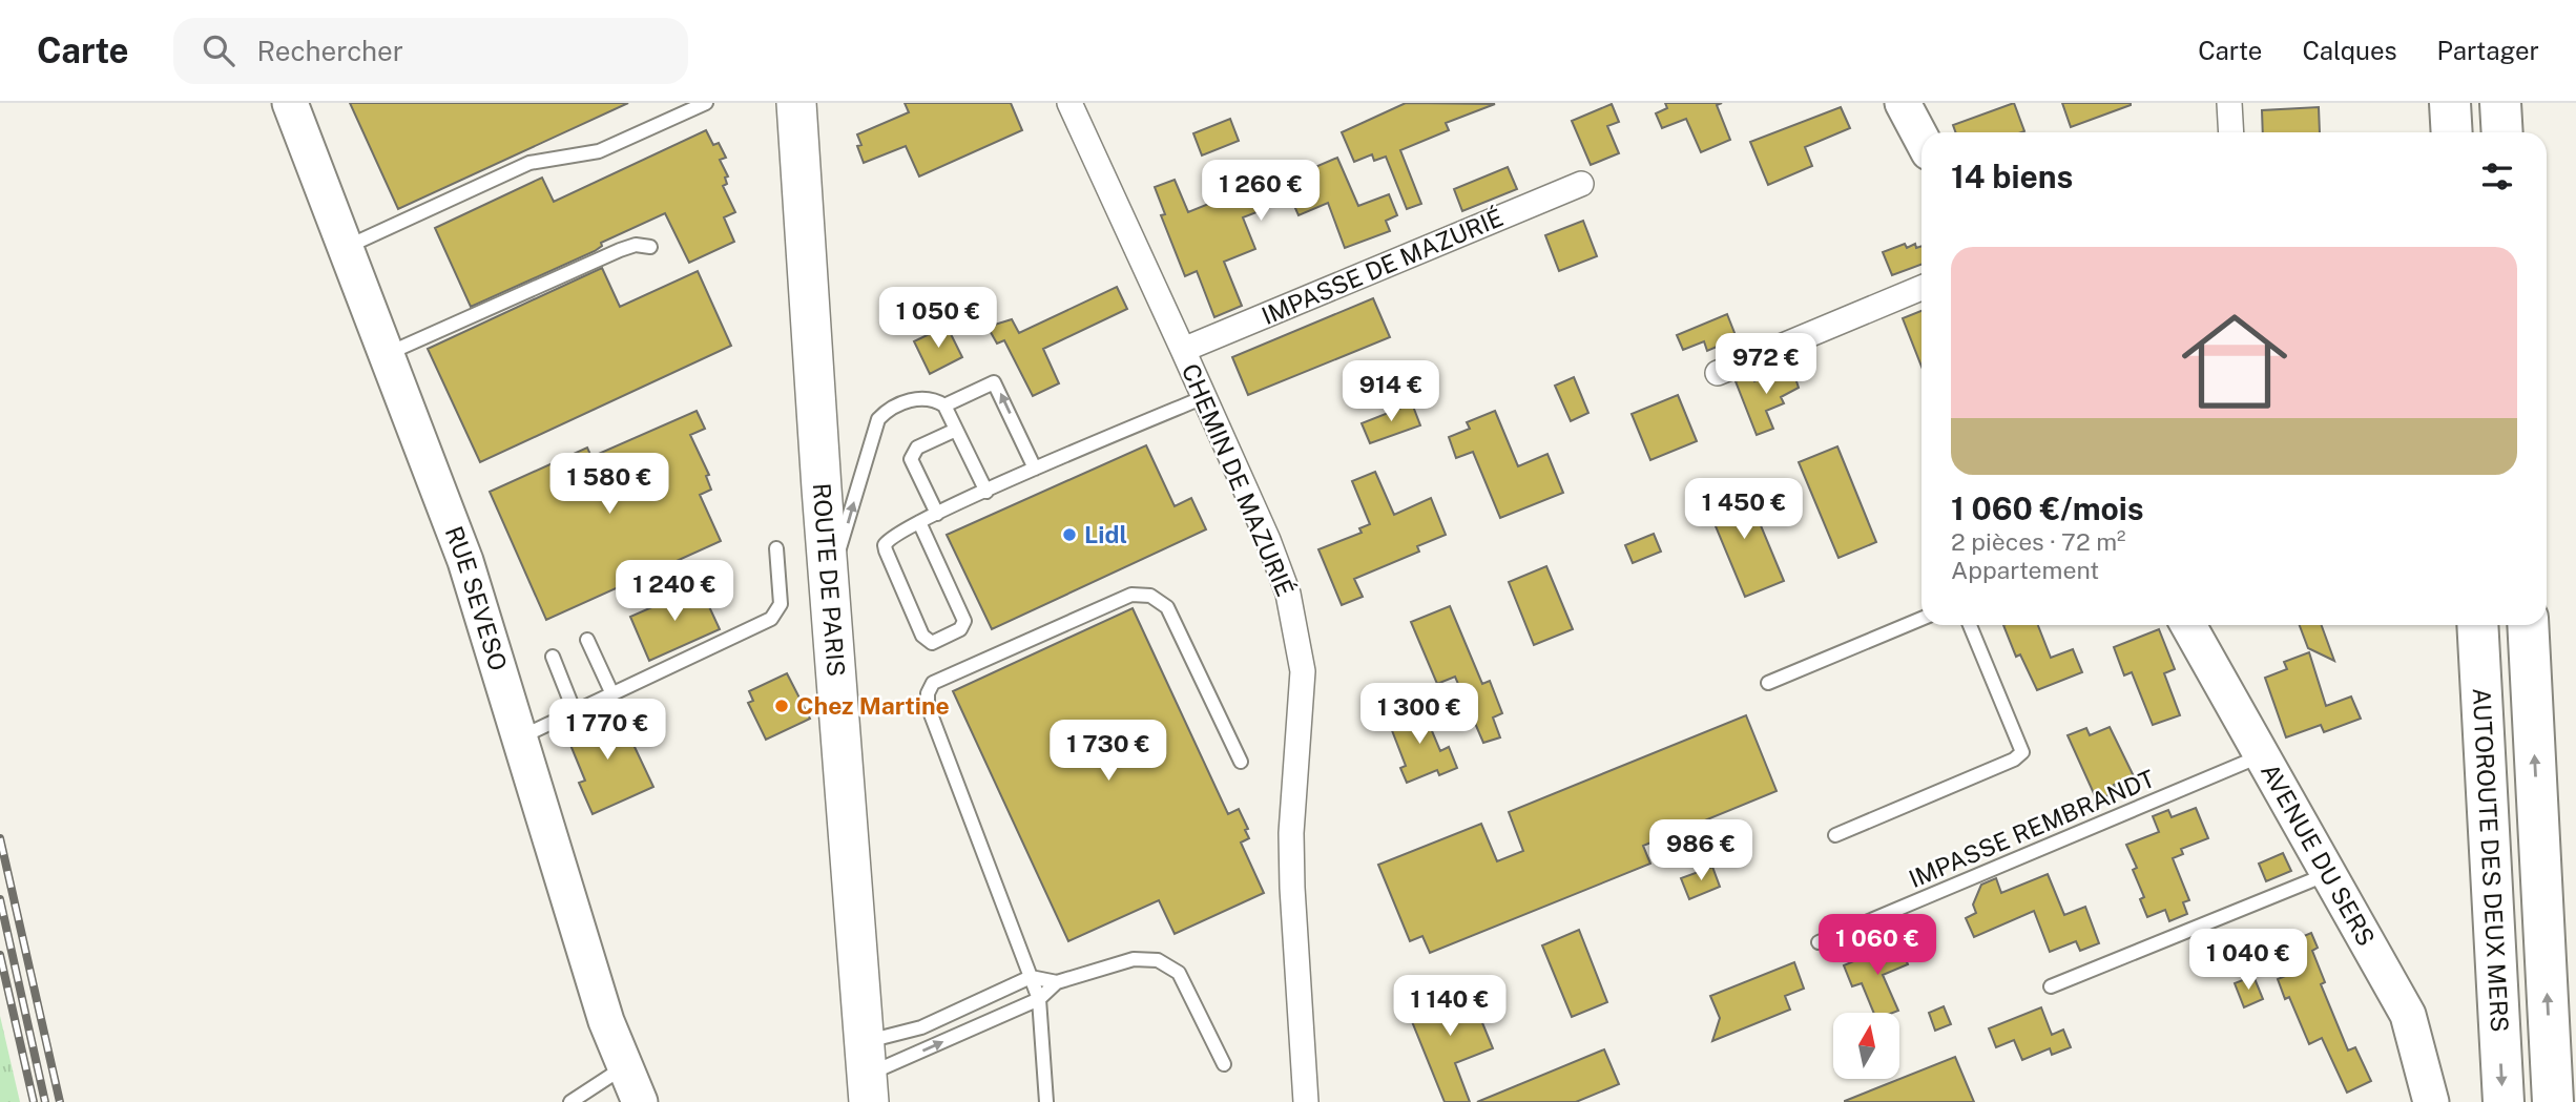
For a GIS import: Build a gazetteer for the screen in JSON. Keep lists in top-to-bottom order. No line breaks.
{"streets":{"highway":["AUTOROUTE DES DEUX MERS"],"main road":["ROUTE DE PARIS"],"street":["IMPASSE DE MAZURIÉ","CHEMIN DE MAZURIÉ","RUE SEVESO","AVENUE DU SERS"],"lane":["IMPASSE REMBRANDT"]},"crossings":[["IMPASSE DE MAZURIÉ","CHEMIN DE MAZURIÉ"],["IMPASSE REMBRANDT","AVENUE DU SERS"]],"places":["Lidl","Chez Martine"],"north":"top","page":{"header":"Carte","search":"Rechercher","nav":["Carte","Calques","Partager"],"heading":"14 biens","price":["1 260 €","1 050 €","972 €","914 €","1 580 €","1 450 €","1 240 €","1 300 €","1 770 €","1 730 €","986 €","1 060 €","1 040 €","1 140 €"],"list":[{"name":"1 060 €/mois","note":"2 pièces · 72 m² · Appartement"}]}}
